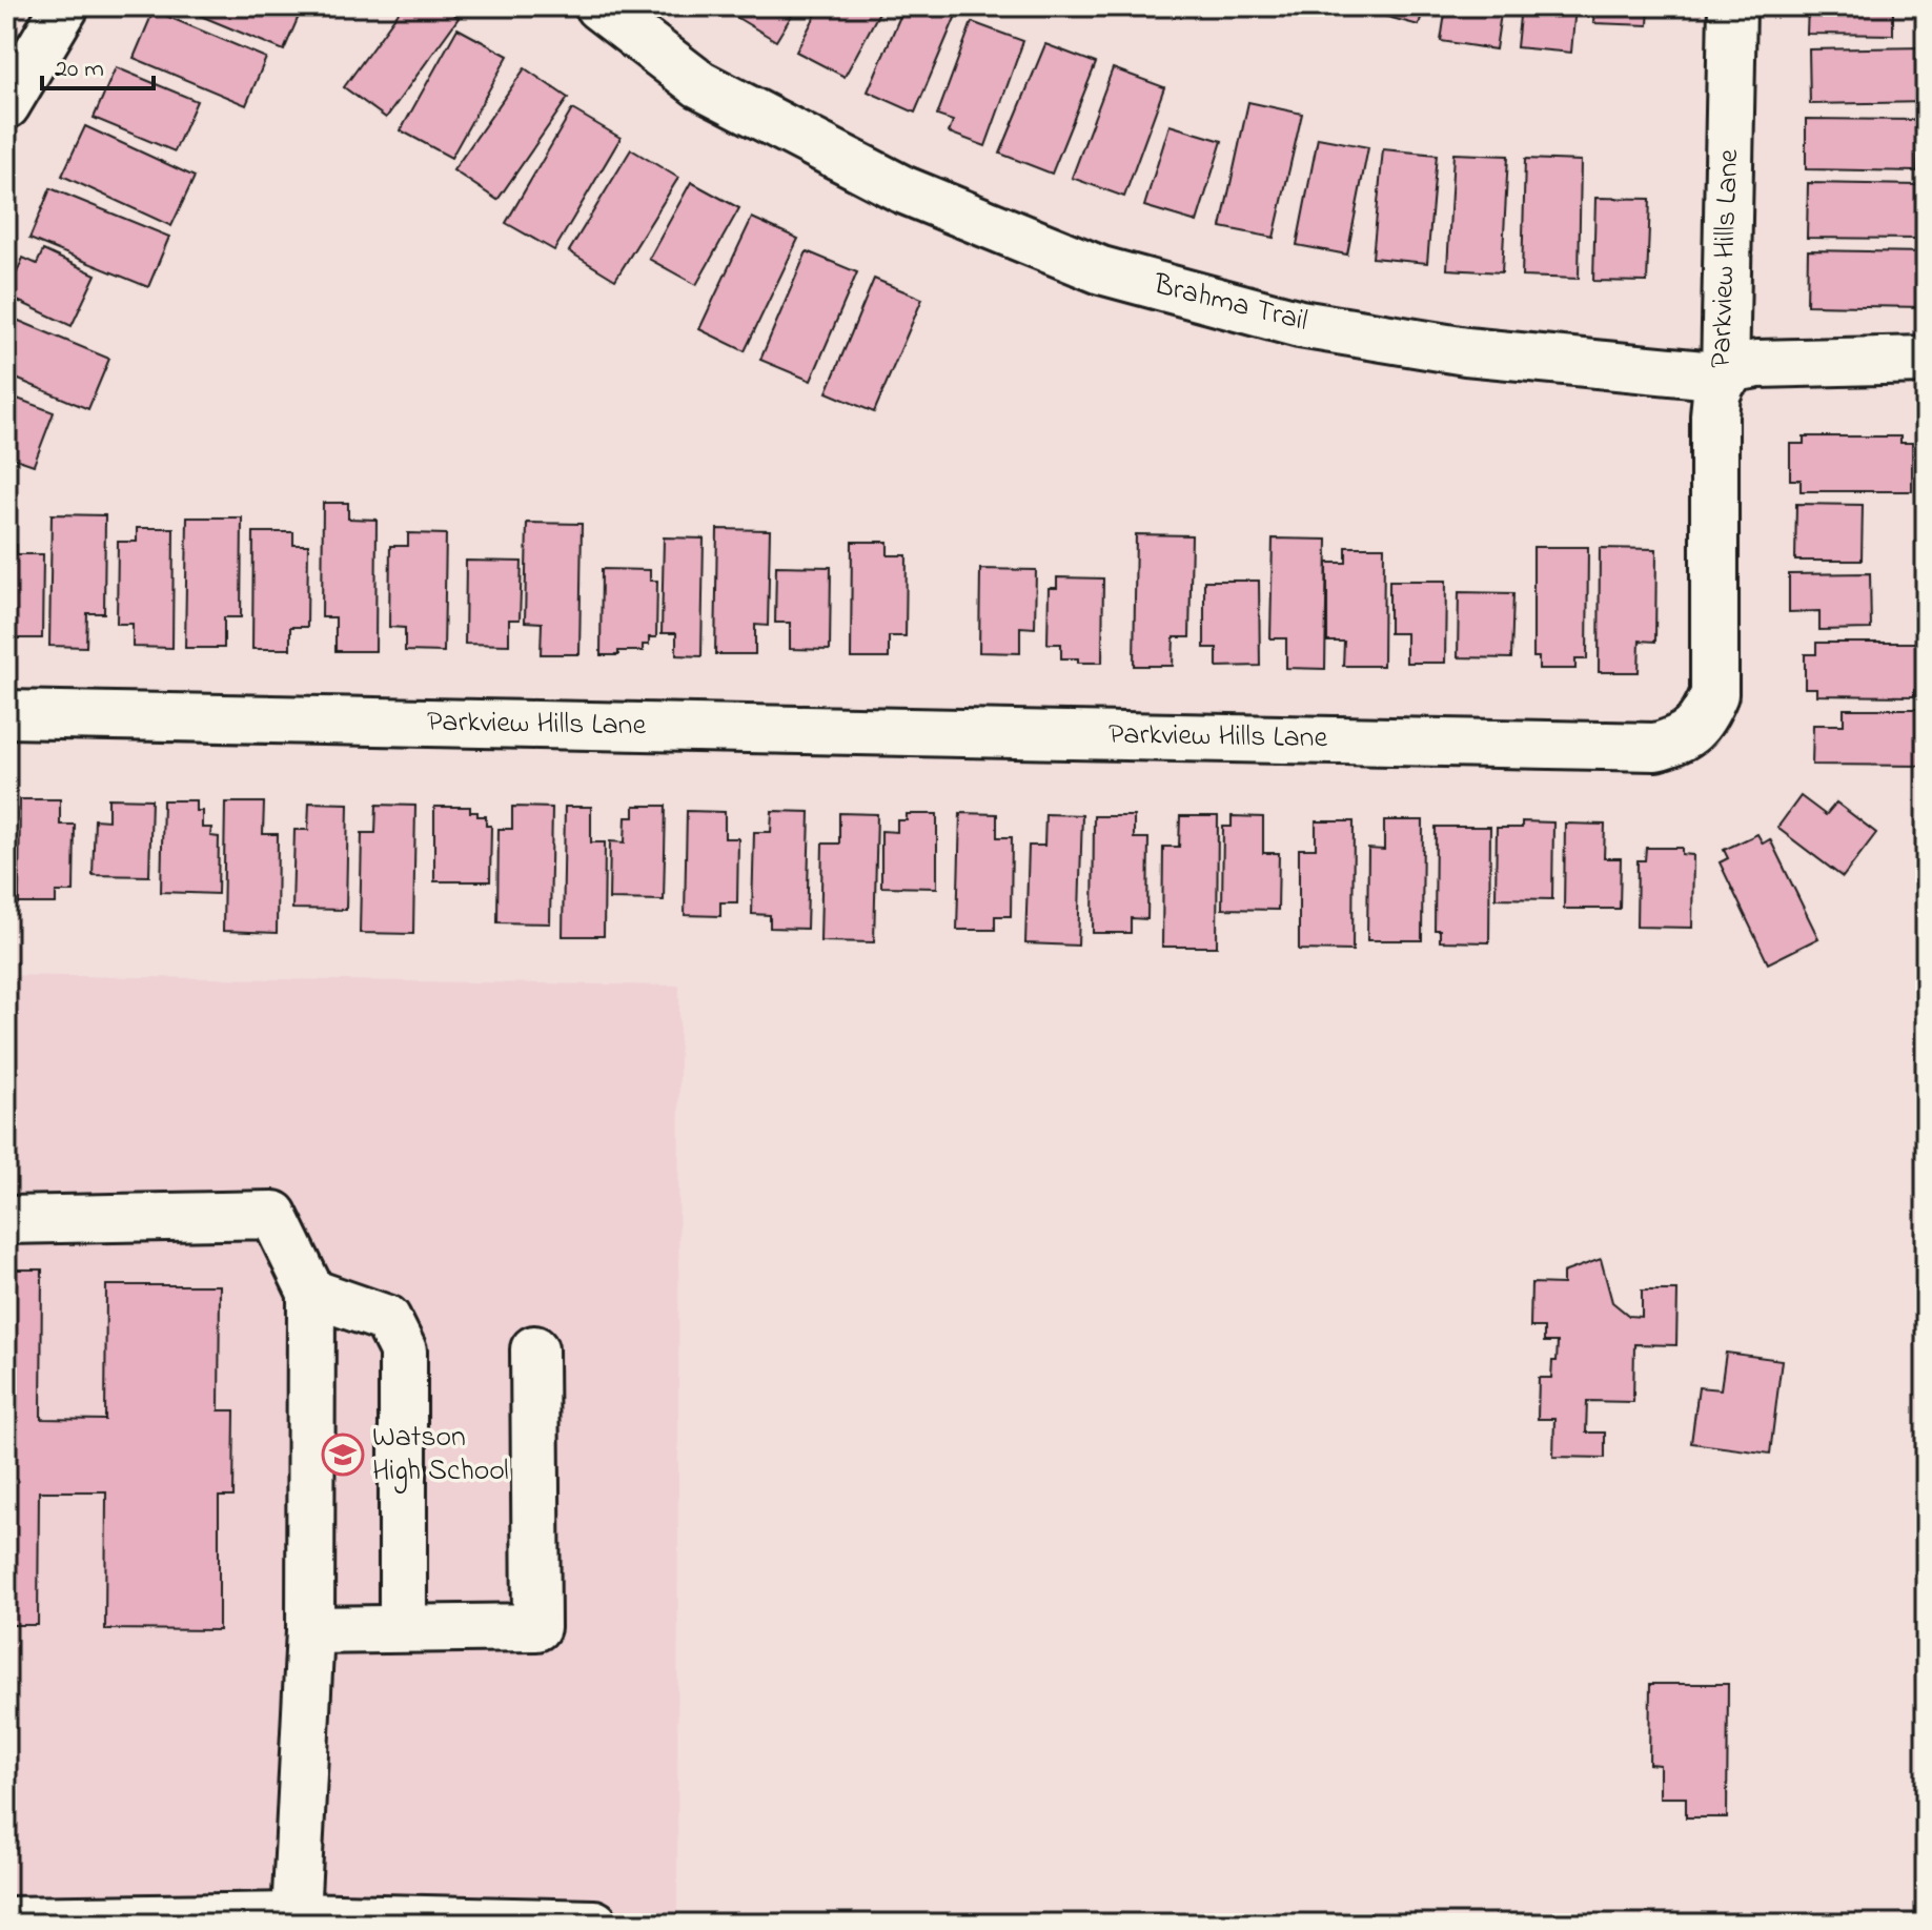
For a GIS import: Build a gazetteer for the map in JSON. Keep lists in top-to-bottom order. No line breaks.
{"streets":{"street":["Parkview Hills Lane","Brahma Trail"]},"crossings":[["Parkview Hills Lane","Brahma Trail"]],"places":{"school or university":["Watson High School"]},"scale_bar":"20 m"}
